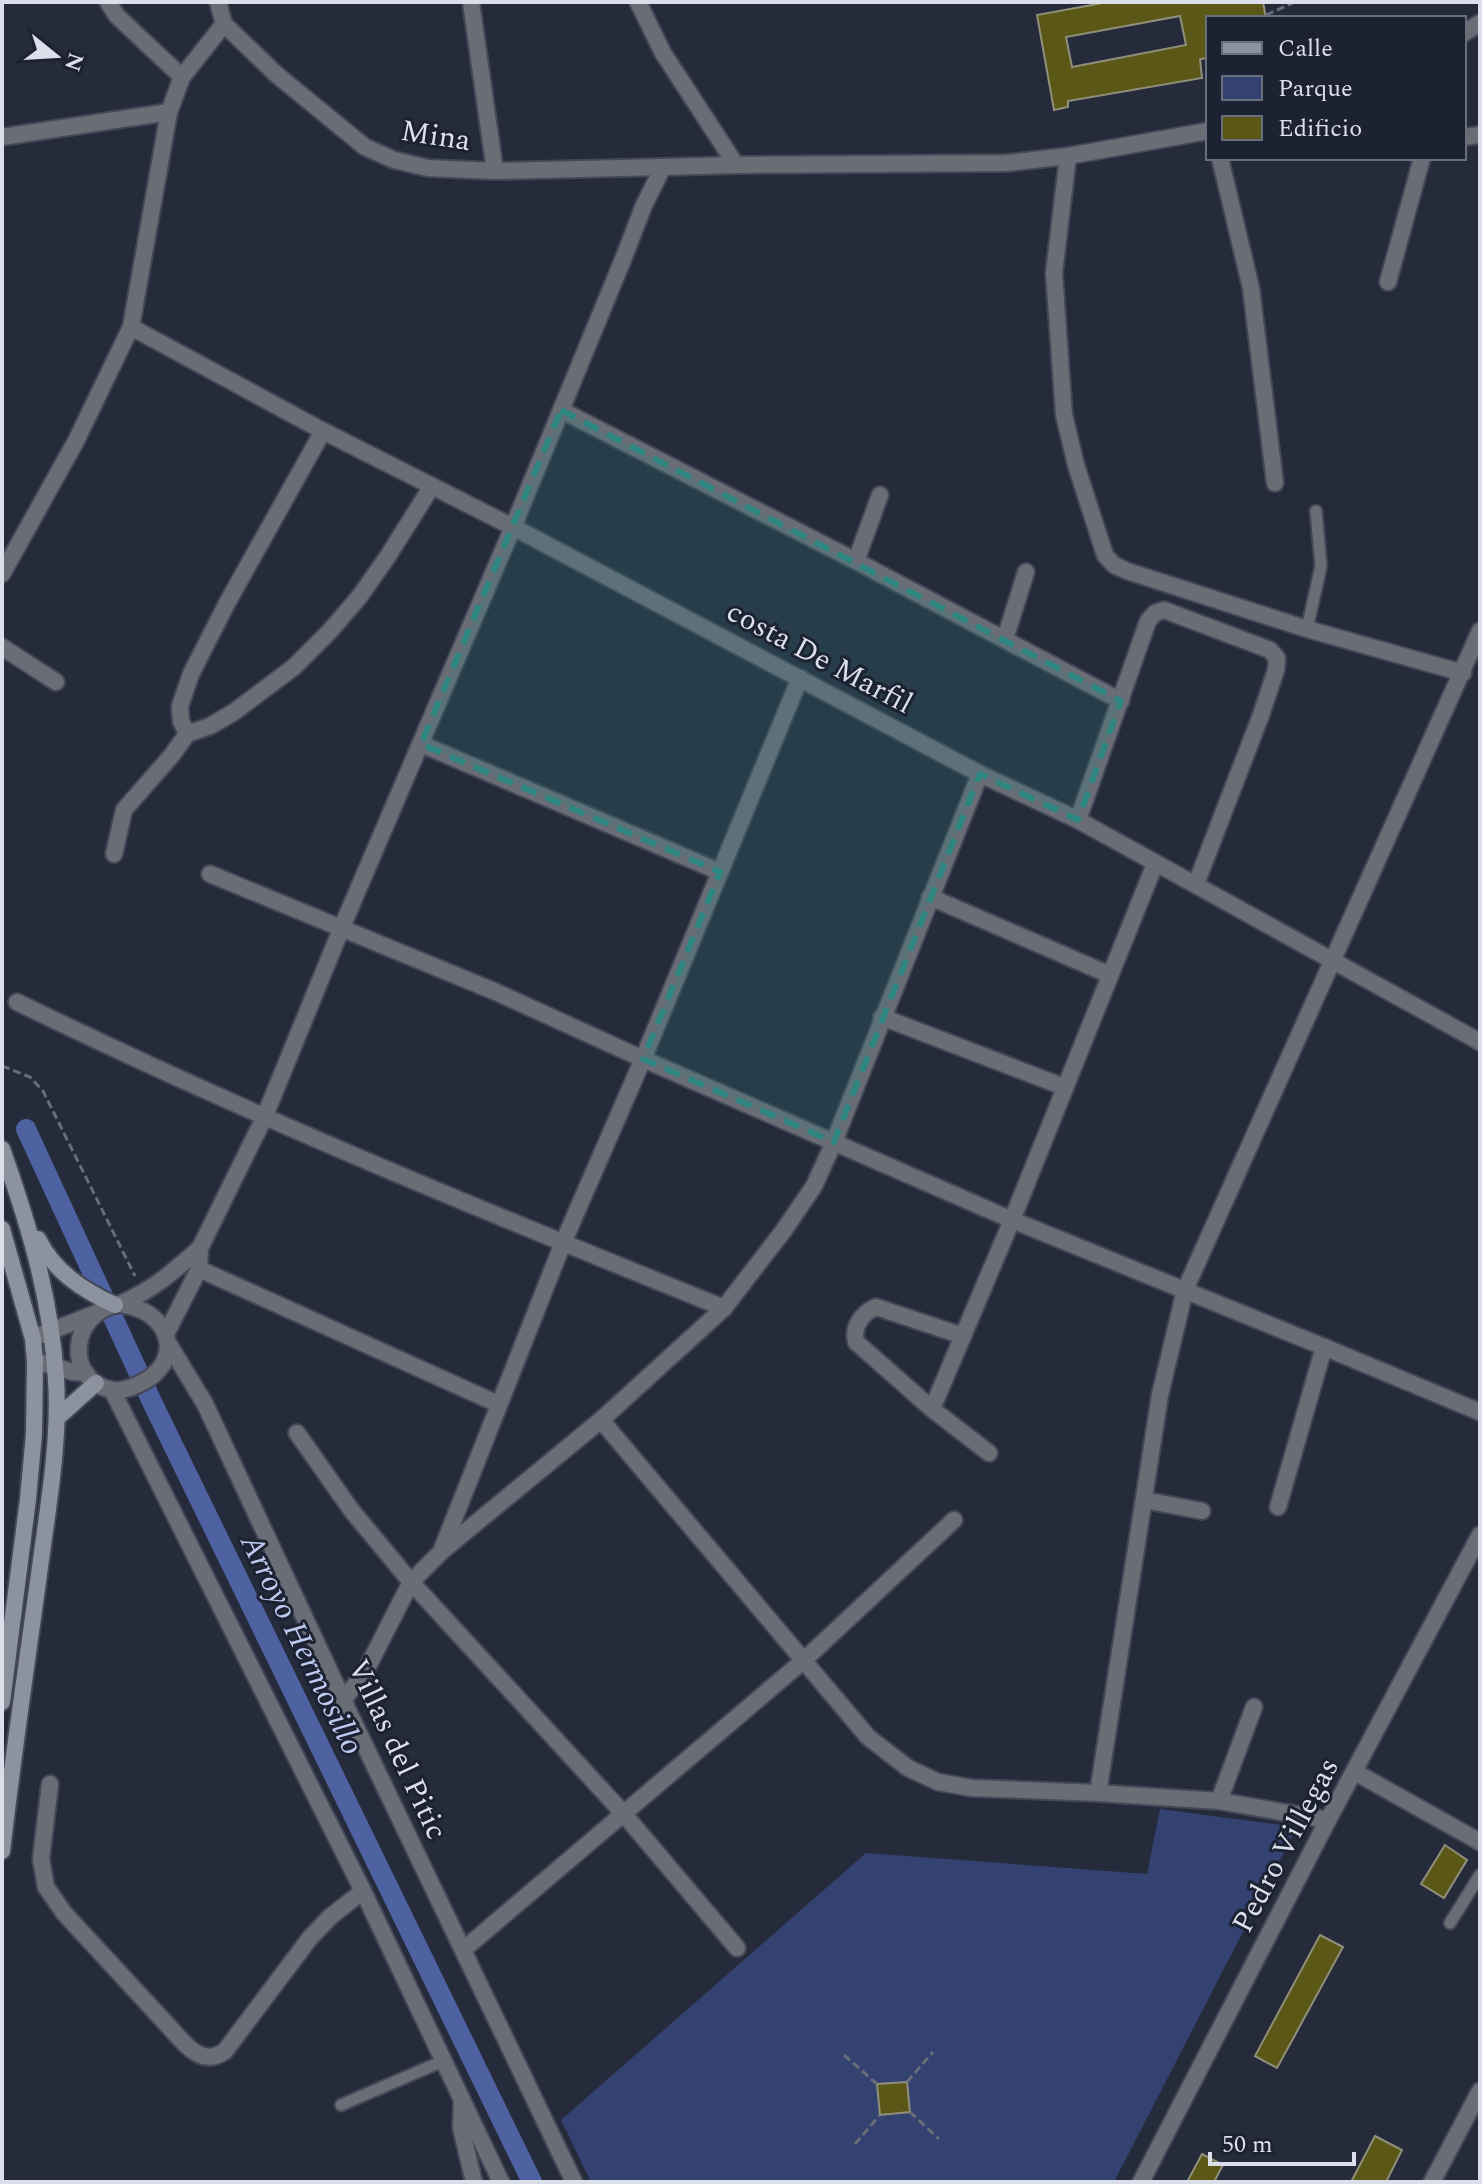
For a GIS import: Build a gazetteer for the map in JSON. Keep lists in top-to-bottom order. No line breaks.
{"streets":{"street":["Mina","costa De Marfil","Villas del Pitic","Pedro Villegas"]},"water":["Arroyo Hermosillo"],"legend":["Calle","Parque","Edificio"],"scale_bar":"50 m","north":"right"}
